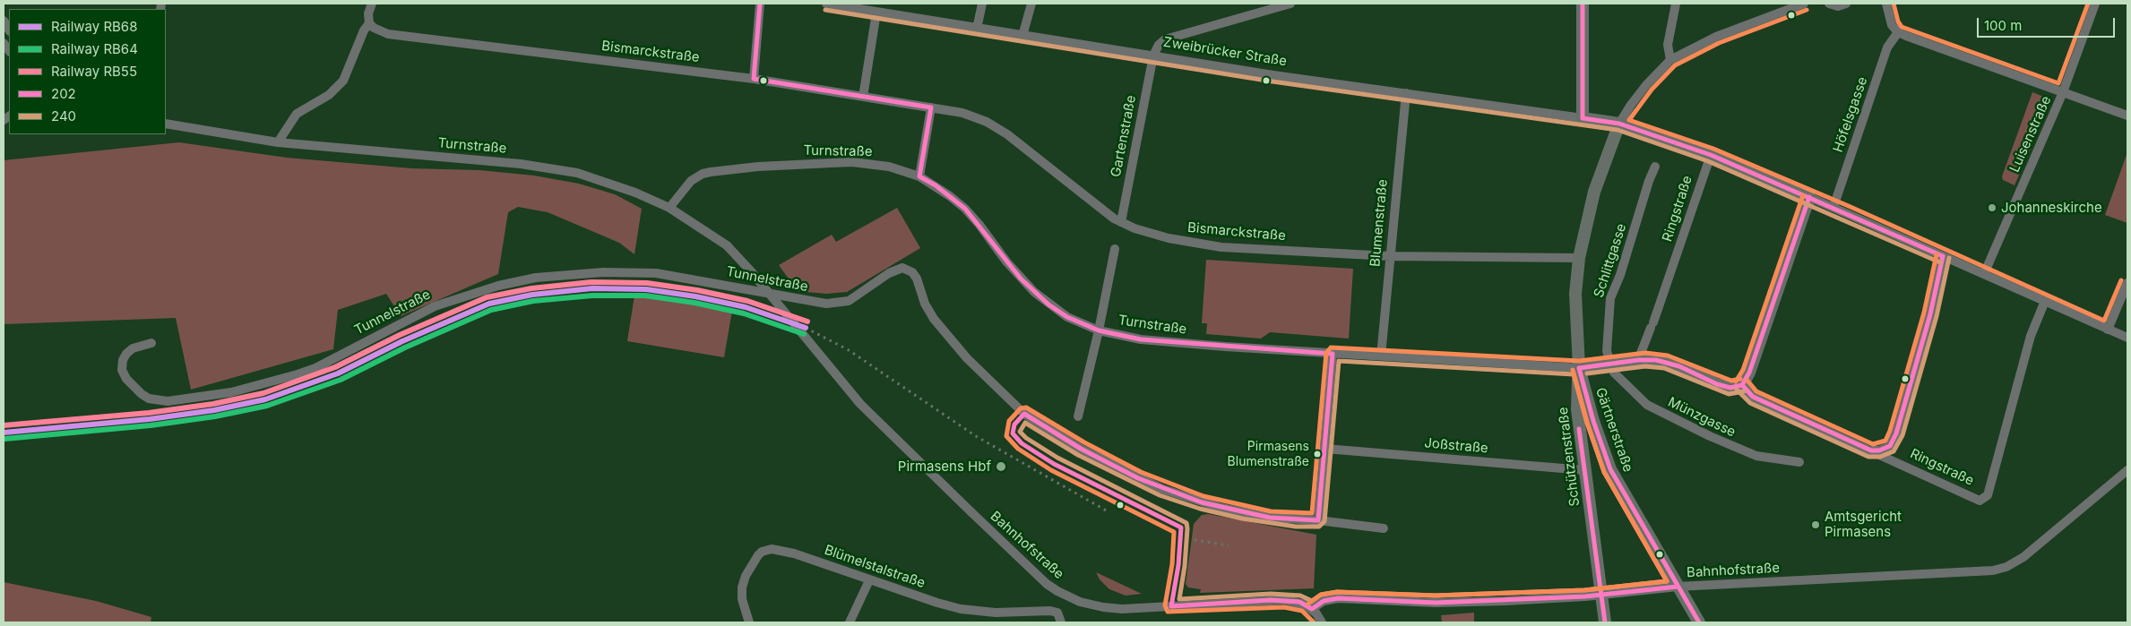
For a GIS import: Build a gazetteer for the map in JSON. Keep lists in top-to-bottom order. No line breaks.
{"streets":{"main road":["Zweibrücker Straße","Gärtnerstraße","Schützenstraße"],"street":["Bismarckstraße","Höfelsgasse","Luisenstraße","Gartenstraße","Turnstraße","Ringstraße","Blumenstraße","Schlittgasse","Tunnelstraße","Münzgasse","Joßstraße","Bahnhofstraße","Blümelstalstraße"]},"crossings":[["Bismarckstraße","Gartenstraße"],["Bismarckstraße","Blumenstraße"],["Bismarckstraße","Gärtnerstraße"],["Zweibrücker Straße","Gartenstraße"],["Zweibrücker Straße","Ringstraße"],["Zweibrücker Straße","Blumenstraße"],["Zweibrücker Straße","Gärtnerstraße"],["Turnstraße","Blumenstraße"],["Turnstraße","Gärtnerstraße"],["Turnstraße","Schützenstraße"],["Turnstraße","Bahnhofstraße"],["Schlittgasse","Münzgasse"],["Gärtnerstraße","Schützenstraße"],["Gärtnerstraße","Bahnhofstraße"],["Joßstraße","Schützenstraße"],["Schützenstraße","Bahnhofstraße"]],"places":["Johanneskirche","Pirmasens Blumenstraße","Pirmasens Hbf","Amtsgericht Pirmasens"],"lines":["transit line 202","transit line 240","rail line RB55","rail line RB68","rail line RB64"],"legend":["Railway RB68","Railway RB64","Railway RB55","202","240"],"scale_bar":"100 m"}
